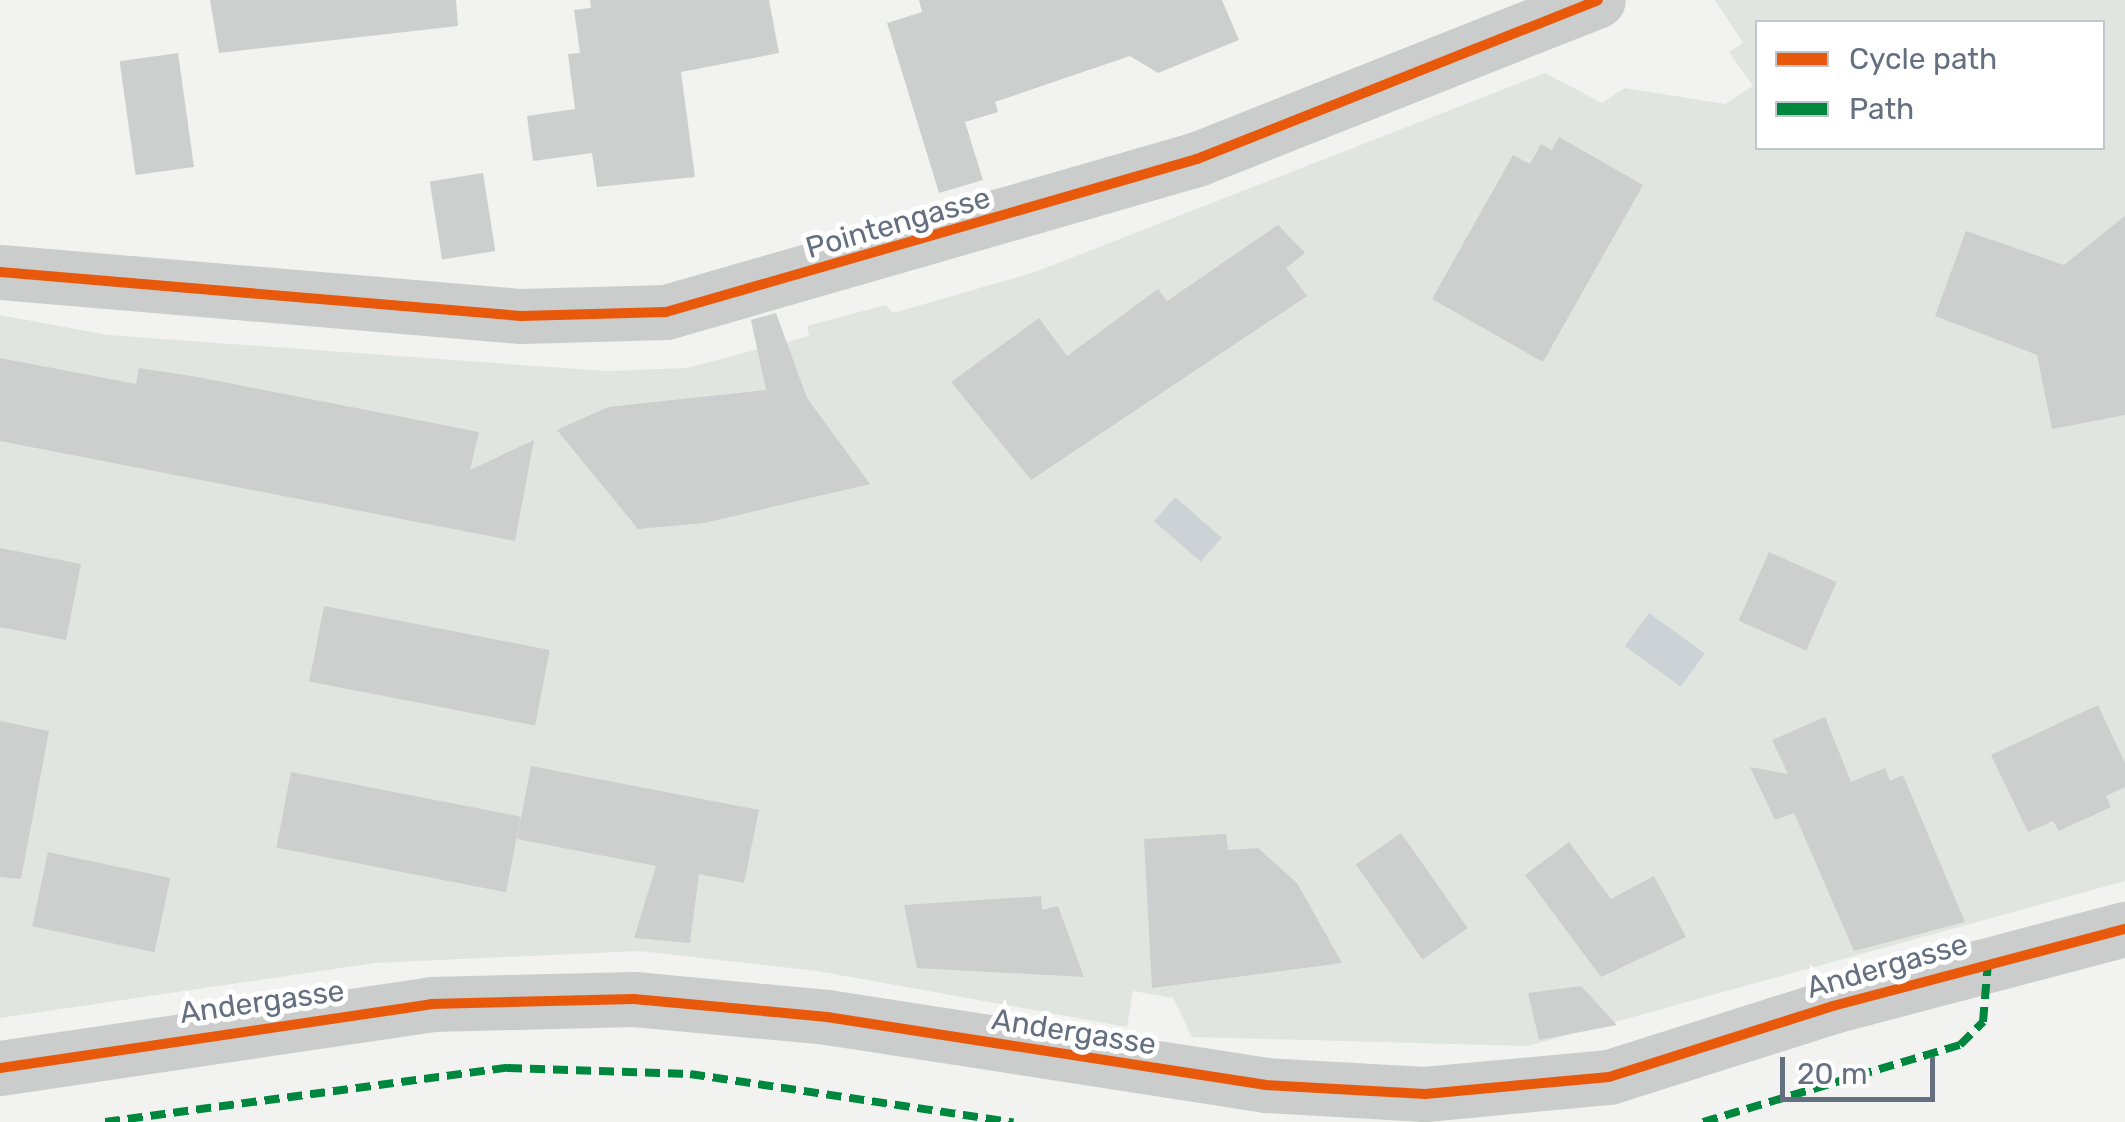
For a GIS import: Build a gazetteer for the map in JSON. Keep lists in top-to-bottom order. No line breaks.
{"streets":{"street":["Pointengasse","Andergasse"]},"legend":["Cycle path","Path"],"scale_bar":"20 m"}
